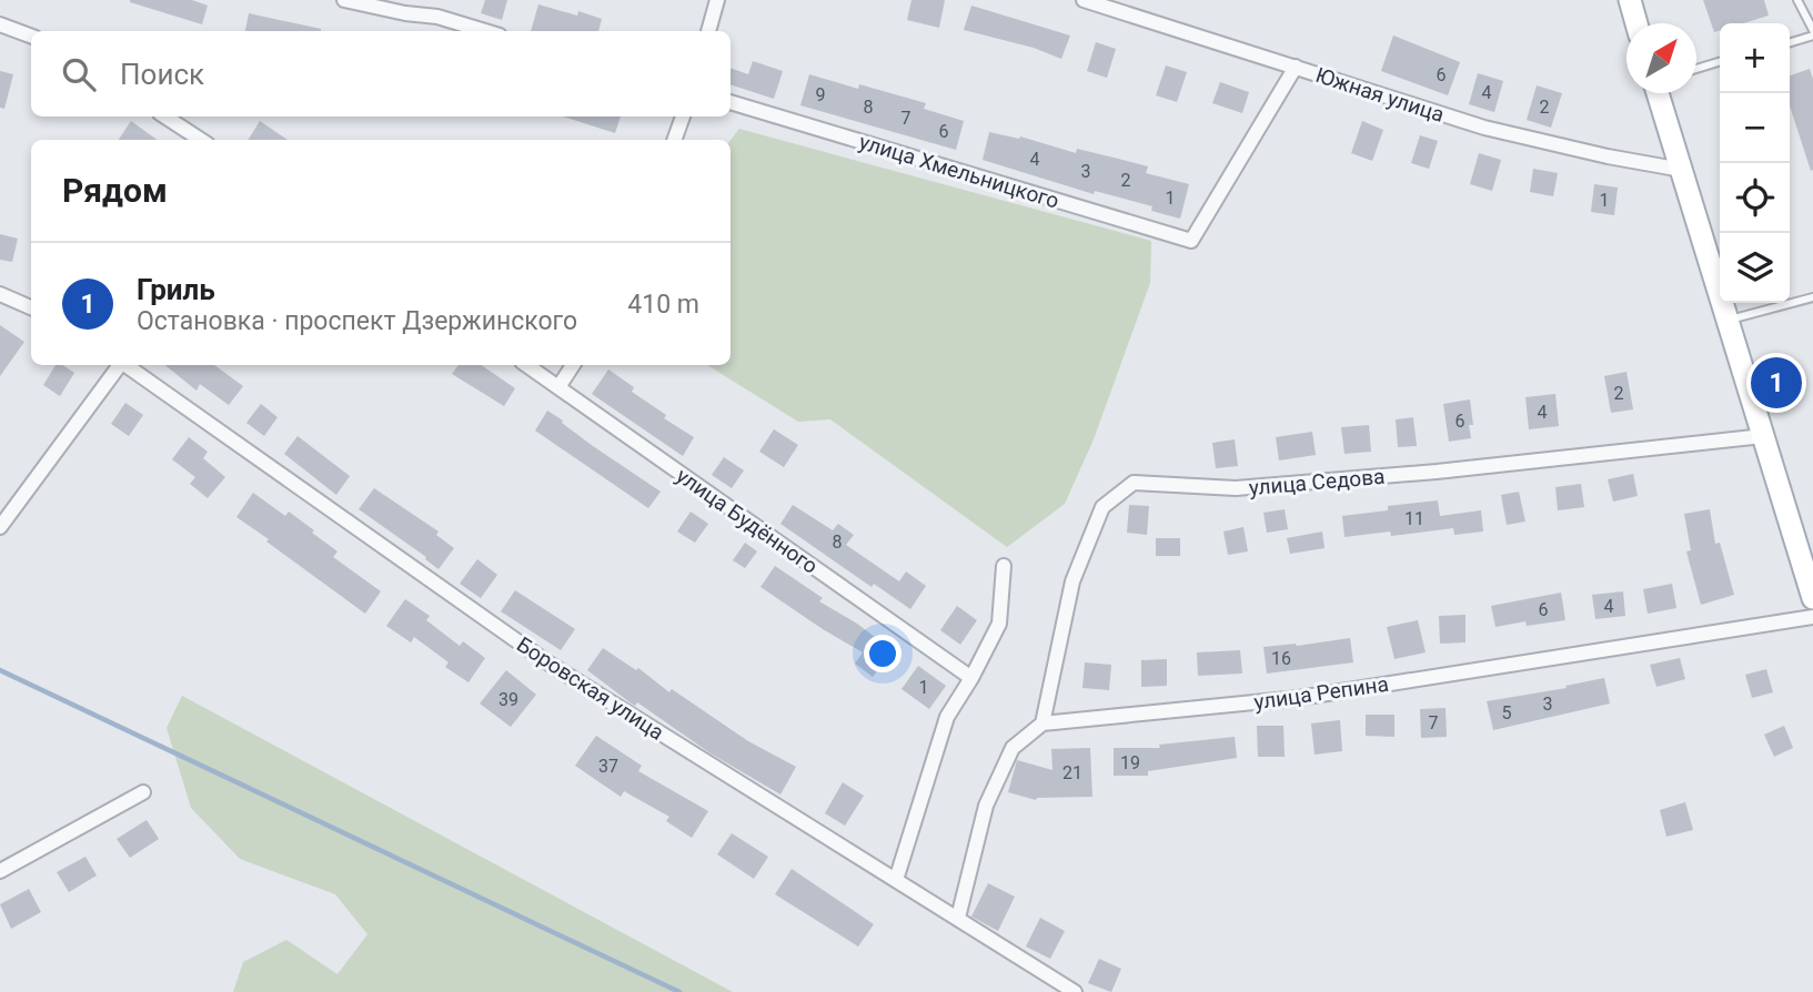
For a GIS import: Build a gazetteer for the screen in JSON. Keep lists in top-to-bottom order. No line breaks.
{"streets":{"street":["Южная улица","улица Хмельницкого","улица Седова","улица Будённого","Боровская улица","улица Репина"]},"crossings":[["Южная улица","улица Хмельницкого"],["улица Седова","улица Репина"]],"house_numbers":["6","4","9","8","2","7","6","4","3","2","1","1","2","4","6","11","8","4","6","16","1","39","3","5","7","19","37","21"],"north":"top right","page":{"map_buttons":["+","−"],"search":"Поиск","heading":"Рядом","list":[{"mark":"1","name":"Гриль","note":"Остановка · проспект Дзержинского","value":"410 m"}],"pins":"1"}}
